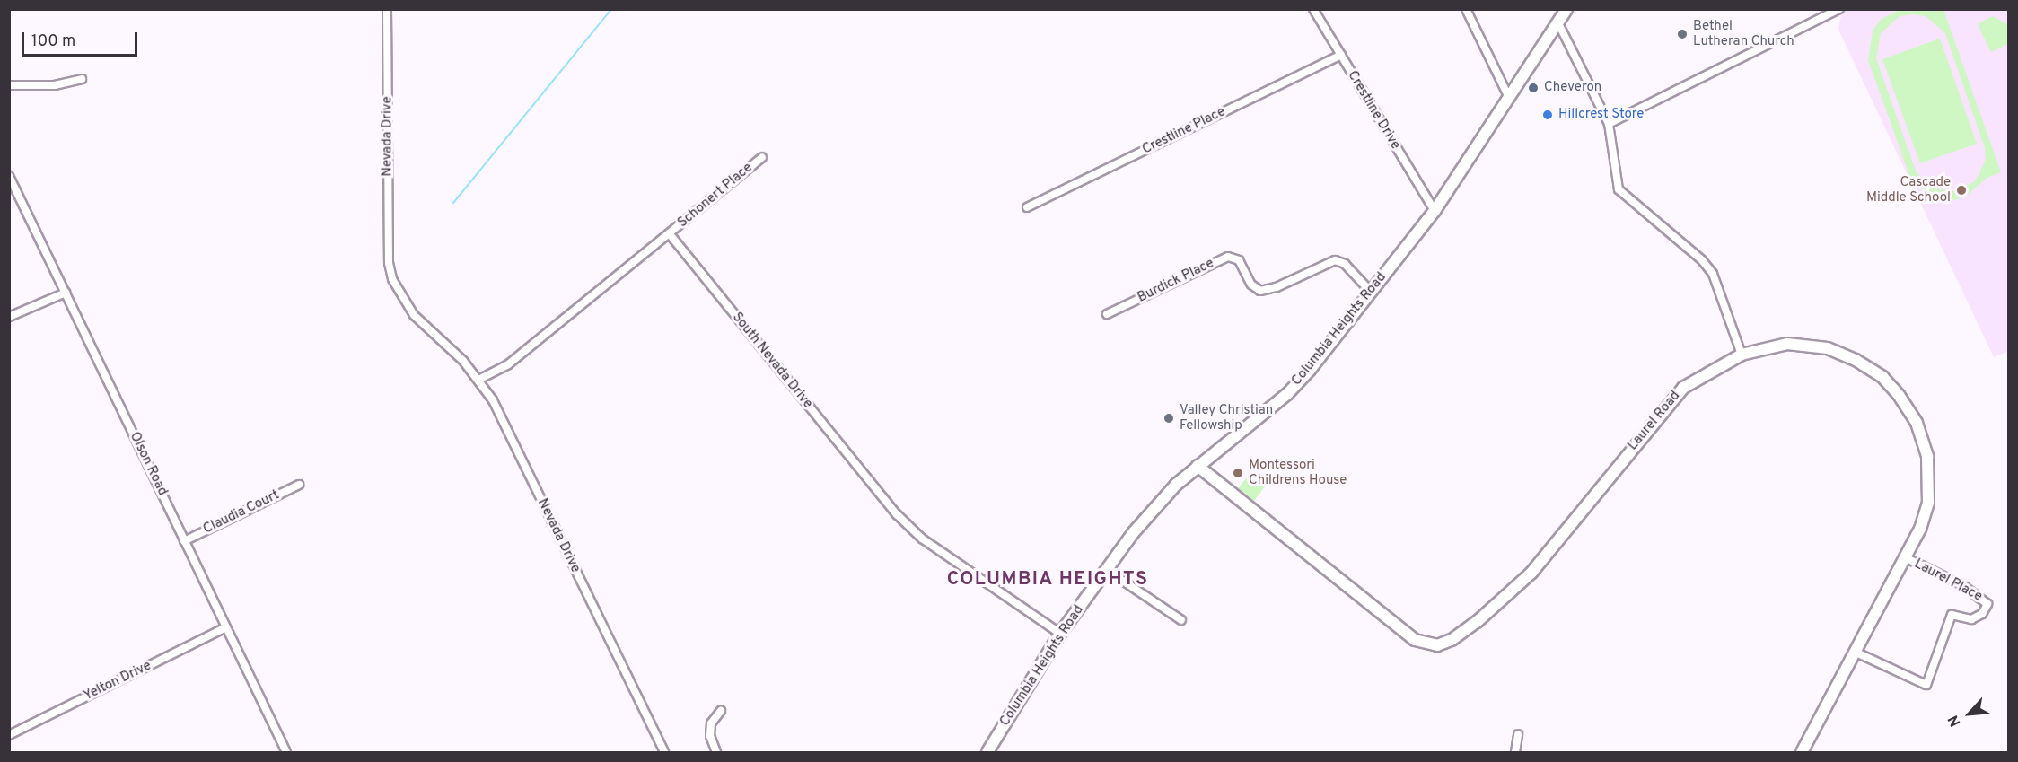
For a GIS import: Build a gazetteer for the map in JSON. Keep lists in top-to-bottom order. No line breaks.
{"streets":{"street":["Crestline Drive","Crestline Place","Nevada Drive","Schonert Place","Burdick Place","Columbia Heights Road","South Nevada Drive","Laurel Road","Olson Road","Claudia Court","Laurel Place","Yelton Drive"]},"crossings":[["Crestline Drive","Crestline Place"],["Crestline Drive","Columbia Heights Road"],["Schonert Place","South Nevada Drive"],["Burdick Place","Columbia Heights Road"],["Columbia Heights Road","South Nevada Drive"],["Columbia Heights Road","Laurel Road"],["Laurel Road","Laurel Place"],["Olson Road","Claudia Court"],["Olson Road","Yelton Drive"]],"districts":["COLUMBIA HEIGHTS"],"places":["Bethel Lutheran Church","Cheveron","Hillcrest Store","Cascade Middle School","Valley Christian Fellowship","Montessori Childrens House"],"scale_bar":"100 m","north":"bottom left"}
